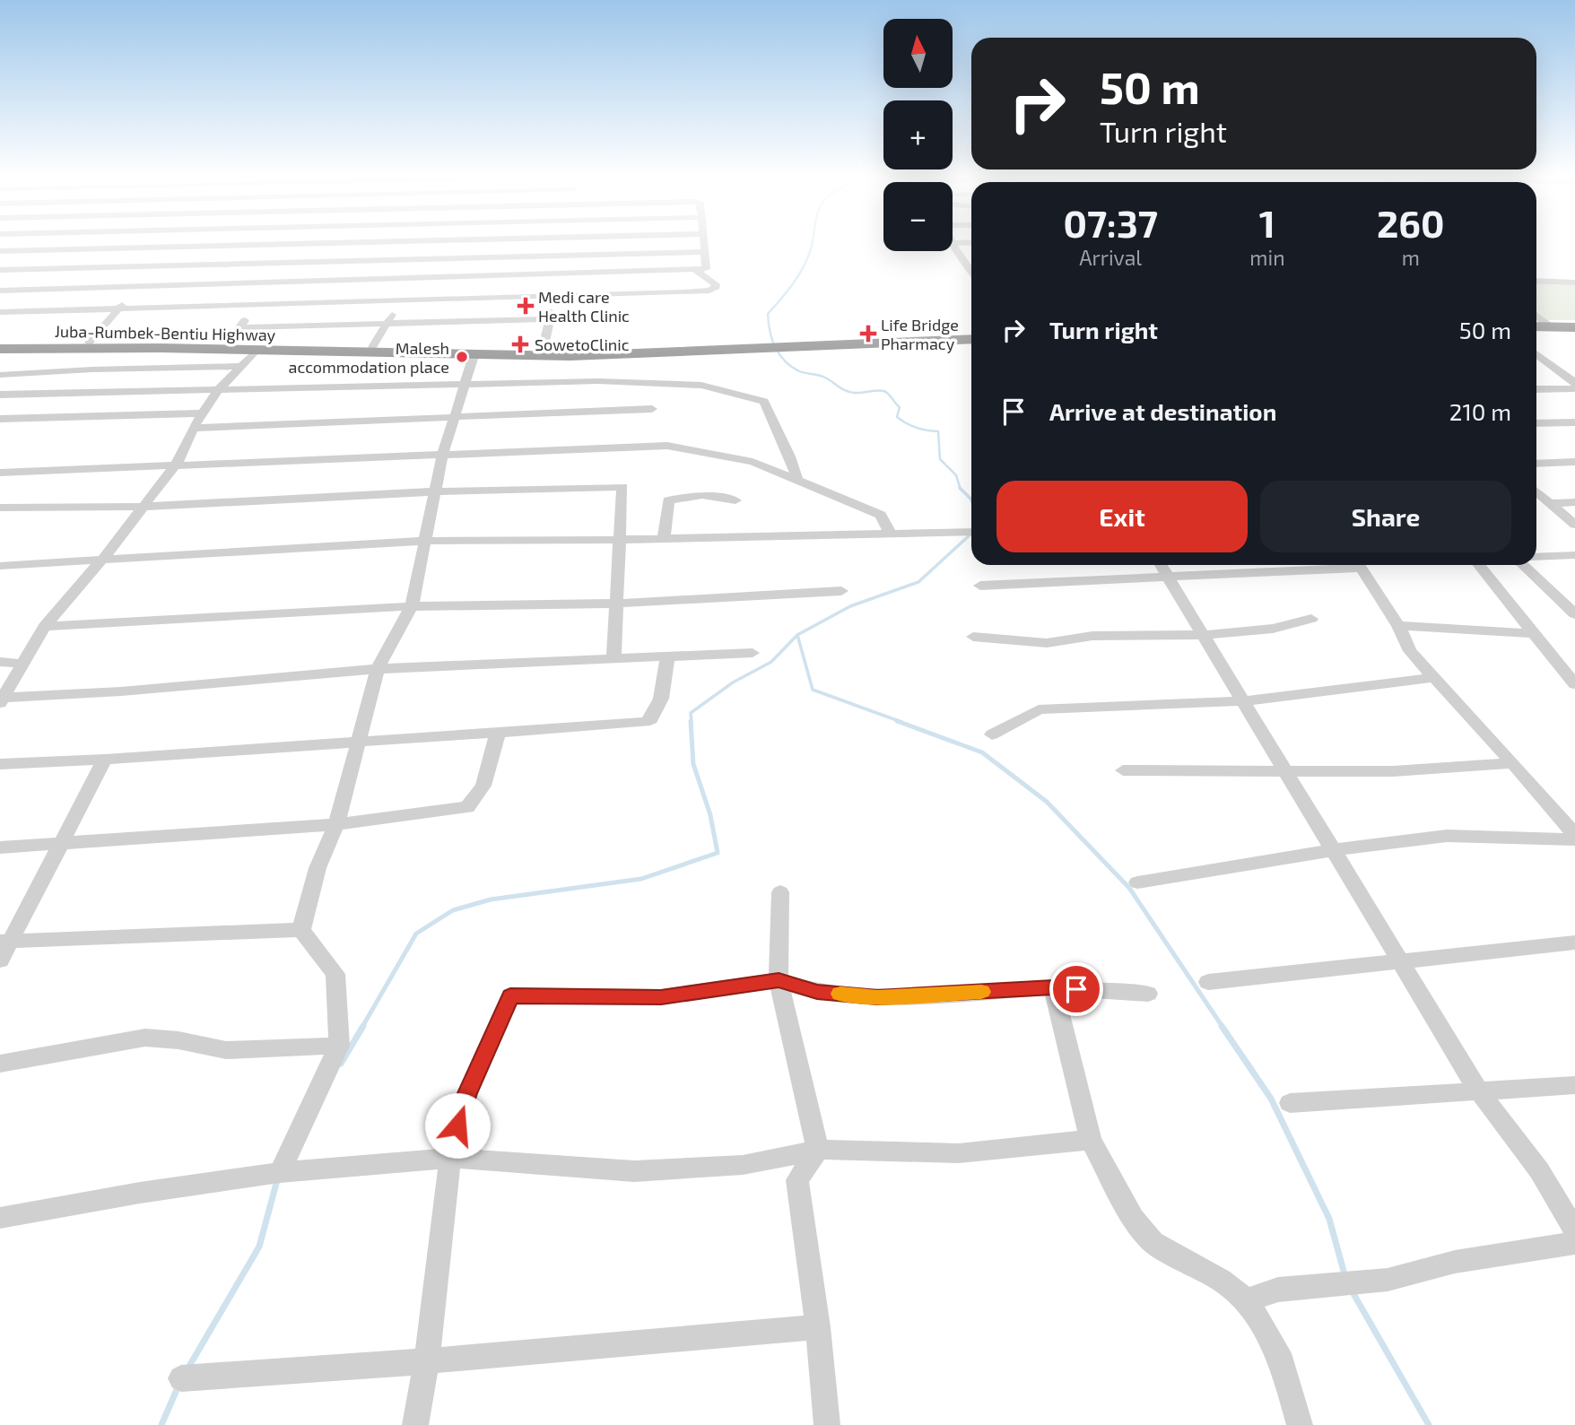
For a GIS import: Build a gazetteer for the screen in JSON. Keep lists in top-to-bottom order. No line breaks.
{"streets":{"highway":["Juba-Rumbek-Bentiu Highway"]},"places":{"health":["Medi care Health Clinic","Life Bridge Pharmacy","SowetoClinic"],"other":["Malesh accommodation place"]},"north":"top","page":{"map_buttons":["+","−"],"turn":["50 m","Turn right"],"eta":["07:37","Arrival","1","min","260","m"],"list":[{"name":"Turn right","value":"50 m"},{"name":"Arrive at destination","value":"210 m"}],"buttons":["Exit","Share"]}}
